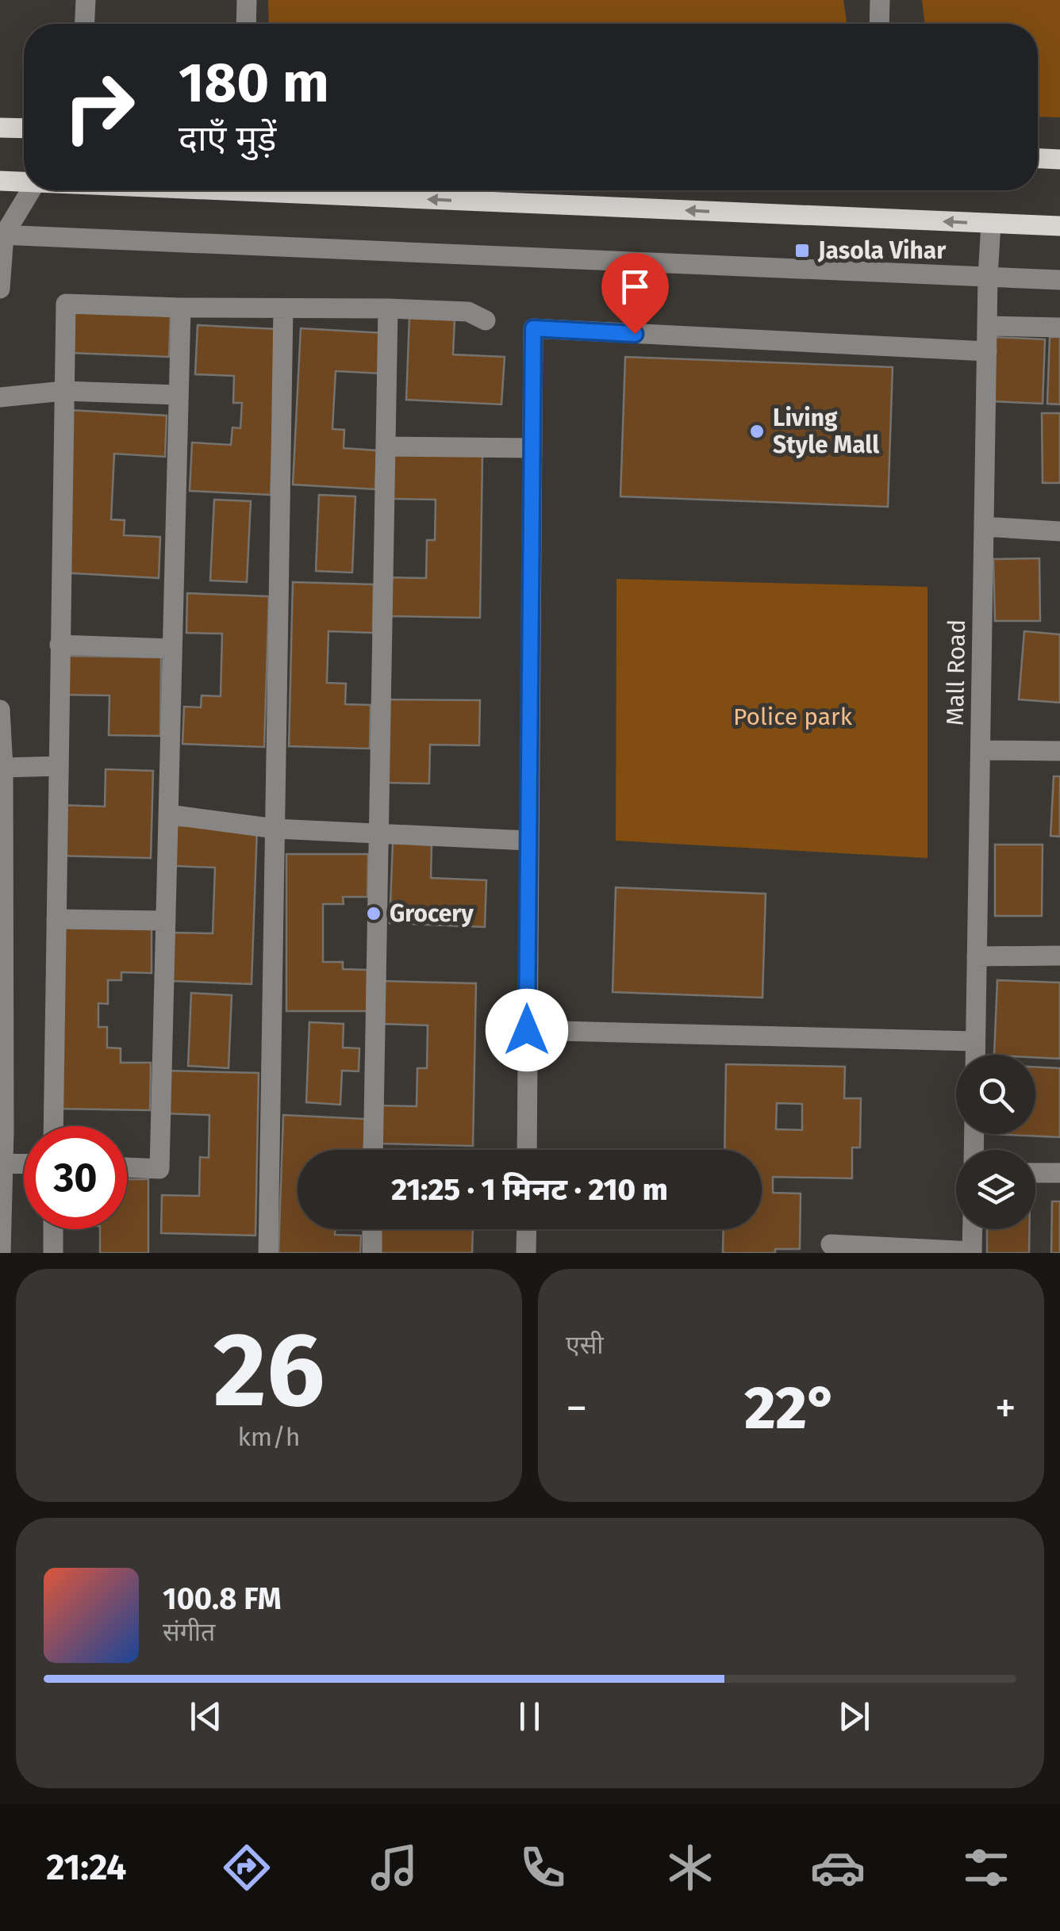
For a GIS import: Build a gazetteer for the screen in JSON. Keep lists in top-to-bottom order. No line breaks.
{"streets":{"street":["Mall Road"]},"parks":["Police park"],"places":{"transit":["Jasola Vihar"],"other":["Living Style Mall","Grocery"]},"page":{"turn":["180 m","दाएँ मुड़ें"],"limit":"30","trip":"21:25 · 1 मिनट · 210 m","tile":[["26","km/h"],"एसी"],"heat":["−","22°","+"],"song":["100.8 FM","संगीत"],"tabs":"21:24"}}
